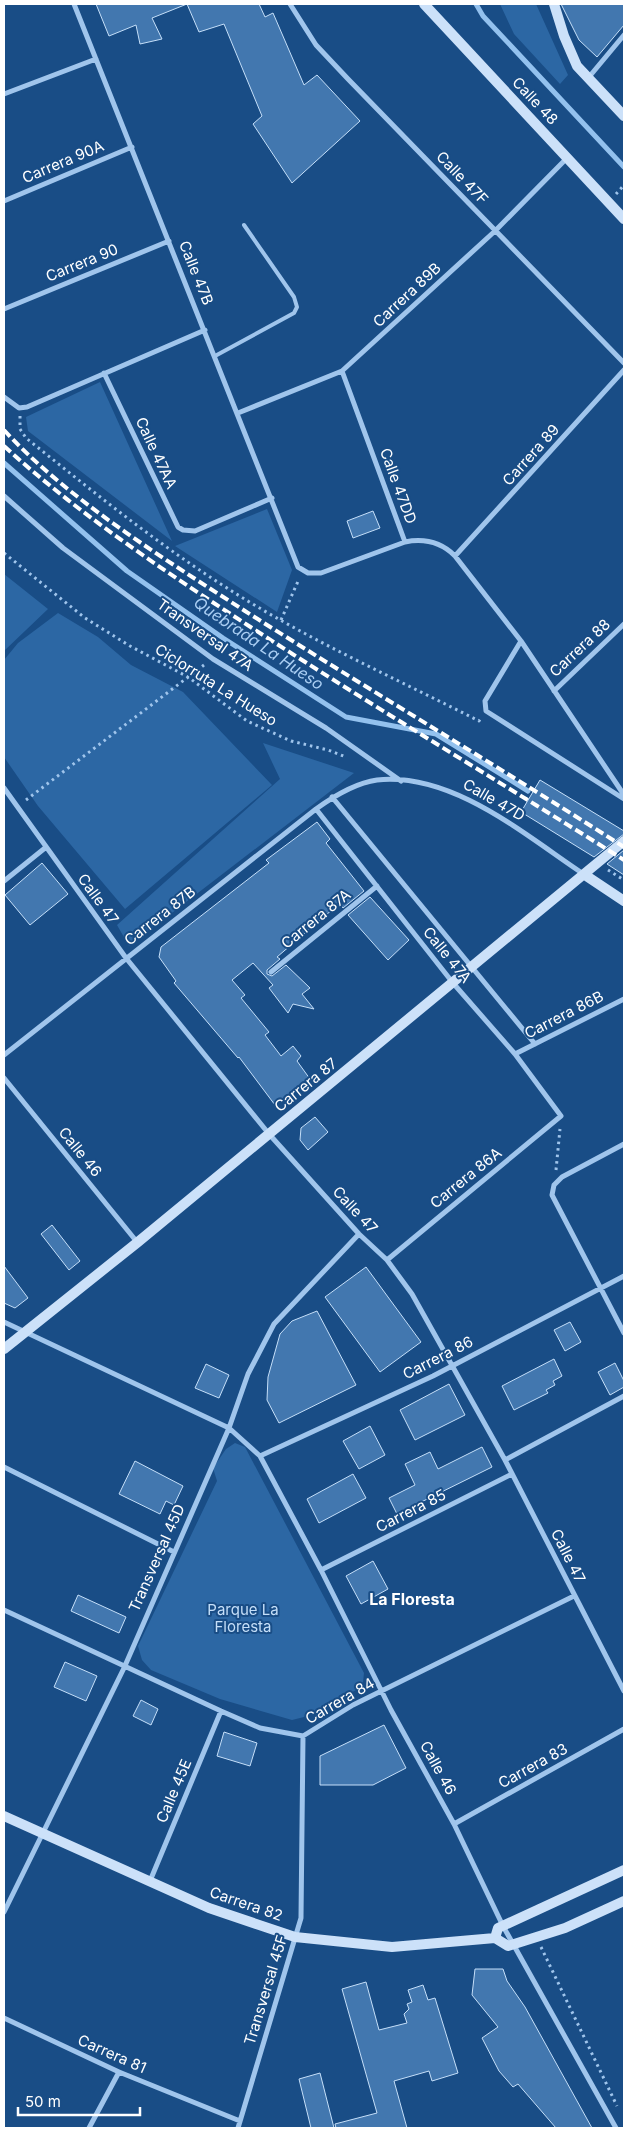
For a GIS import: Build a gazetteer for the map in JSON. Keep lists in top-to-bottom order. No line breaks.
{"streets":{"street":["Calle 48","Carrera 90A","Calle 47F","Carrera 90","Calle 47B","Carrera 89B","Calle 47AA","Carrera 89","Calle 47DD","Transversal 47A","Carrera 88","Calle 47D","Calle 47","Carrera 87B","Carrera 87A","Calle 47A","Carrera 86B","Carrera 87","Calle 46","Carrera 86A","Carrera 86","Carrera 85","Transversal 45D","Carrera 84","Carrera 83","Calle 45E","Carrera 82","Transversal 45F","Carrera 81"],"path":["Ciclorruta La Hueso"]},"crossings":[["Calle 48","Carrera 89B"],["Carrera 90A","Calle 47B"],["Calle 47F","Carrera 89B"],["Carrera 90","Calle 47B"],["Calle 47B","Carrera 89B"],["Calle 47B","Calle 47AA"],["Carrera 89B","Calle 47DD"],["Carrera 89","Calle 47DD"],["Calle 47DD","Carrera 88"],["Transversal 47A","Calle 47D"],["Calle 47D","Carrera 87B"],["Calle 47D","Calle 47A"],["Calle 47D","Carrera 87"],["Calle 47","Carrera 87B"],["Calle 47","Carrera 87"],["Calle 47","Carrera 86A"],["Calle 47","Carrera 86"],["Calle 47","Carrera 85"],["Calle 47","Transversal 45D"],["Calle 47","Carrera 84"],["Carrera 87B","Calle 47A"],["Carrera 87A","Calle 47A"],["Calle 47A","Carrera 86B"],["Calle 47A","Carrera 87"],["Calle 47A","Carrera 86A"],["Carrera 87","Calle 46"],["Calle 46","Carrera 86"],["Calle 46","Carrera 85"],["Calle 46","Transversal 45D"],["Calle 46","Carrera 84"],["Calle 46","Carrera 83"],["Calle 46","Carrera 82"],["Transversal 45D","Carrera 84"],["Transversal 45D","Carrera 82"],["Carrera 84","Calle 45E"],["Carrera 84","Transversal 45F"],["Calle 45E","Carrera 82"],["Carrera 82","Transversal 45F"],["Transversal 45F","Carrera 81"]],"districts":["La Floresta"],"water":["Quebrada La Hueso"],"parks":["Parque La Floresta"],"scale_bar":"50 m"}
